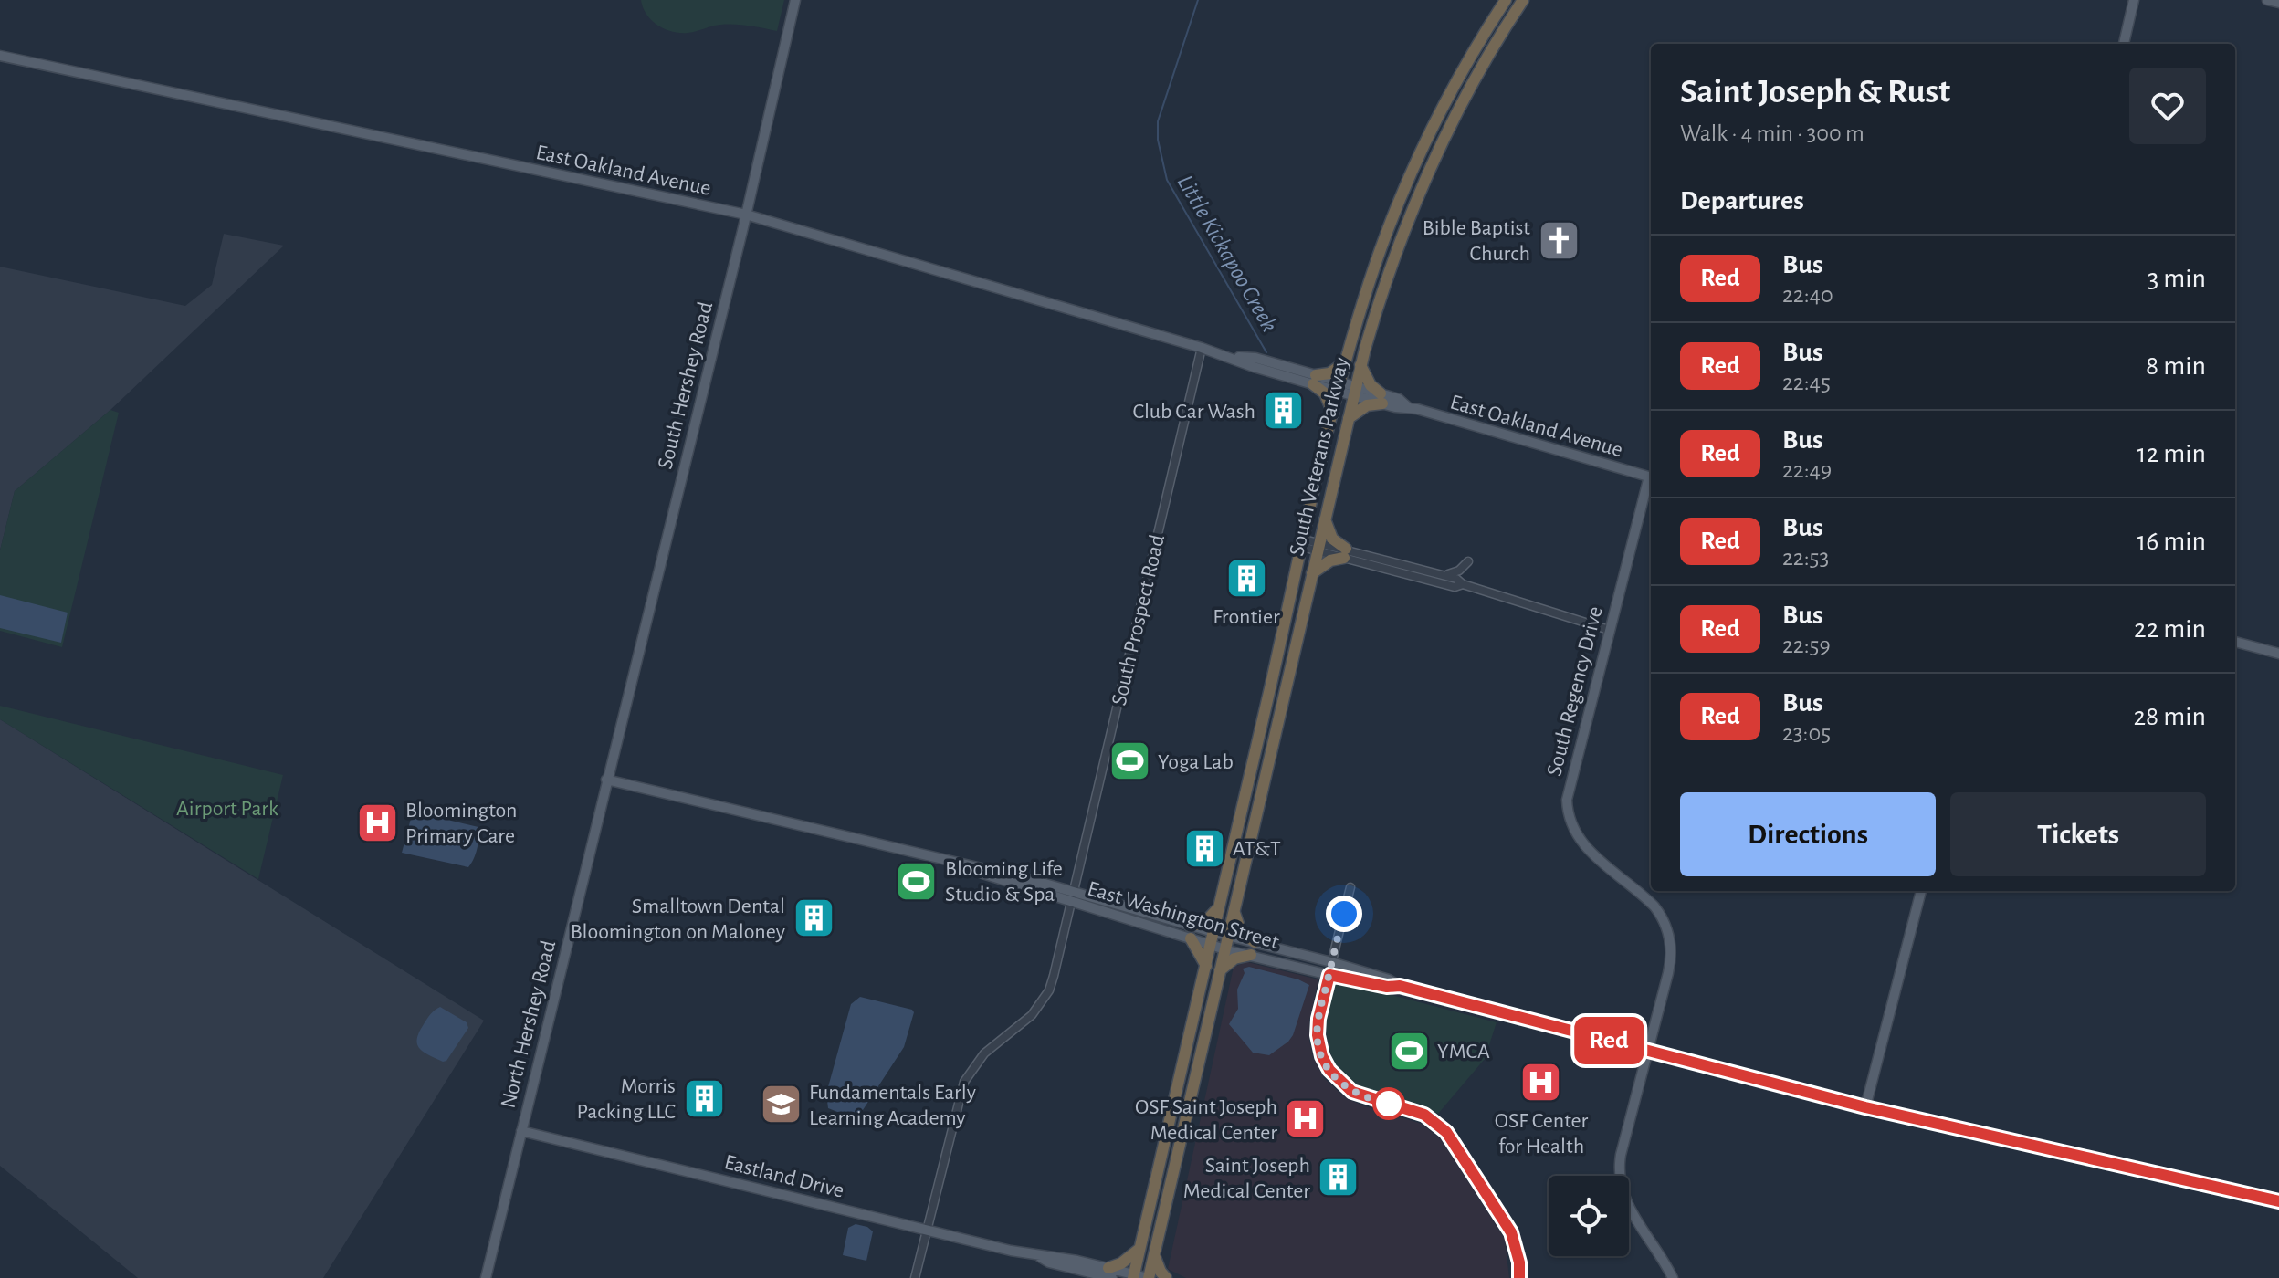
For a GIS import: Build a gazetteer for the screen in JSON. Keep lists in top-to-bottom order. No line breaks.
{"streets":{"highway":["South Veterans Parkway"],"main road":["East Oakland Avenue","South Hershey Road","South Regency Drive","East Washington Street","North Hershey Road","Eastland Drive"],"street":["South Prospect Road"]},"crossings":[["East Oakland Avenue","South Hershey Road"],["East Oakland Avenue","South Veterans Parkway"],["East Oakland Avenue","South Prospect Road"],["South Hershey Road","East Washington Street"],["South Hershey Road","North Hershey Road"],["South Veterans Parkway","East Washington Street"],["South Veterans Parkway","Eastland Drive"],["South Prospect Road","East Washington Street"],["South Prospect Road","Eastland Drive"],["South Regency Drive","East Washington Street"],["East Washington Street","North Hershey Road"],["North Hershey Road","Eastland Drive"]],"water":["Little Kickapoo Creek"],"parks":["Airport Park"],"places":{"church":["Bible Baptist Church"],"building":["Club Car Wash","Frontier","AT&T","Smalltown Dental Bloomington on Maloney","Morris Packing LLC","Saint Joseph Medical Center"],"sports":["Yoga Lab","Blooming Life Studio & Spa","YMCA"],"hospital":["Bloomington Primary Care","OSF Center for Health","OSF Saint Joseph Medical Center"],"school or university":["Fundamentals Early Learning Academy"]},"lines":["bus line Red"],"page":{"on_map":"Red","heading":[["Saint Joseph & Rust","Walk · 4 min · 300 m"],"Departures"],"list":[{"mark":"Red","name":"Bus","note":"22:40","value":"3 min"},{"mark":"Red","name":"Bus","note":"22:45","value":"8 min"},{"mark":"Red","name":"Bus","note":"22:49","value":"12 min"},{"mark":"Red","name":"Bus","note":"22:53","value":"16 min"},{"mark":"Red","name":"Bus","note":"22:59","value":"22 min"},{"mark":"Red","name":"Bus","note":"23:05","value":"28 min"}],"buttons":["Directions","Tickets"]}}
